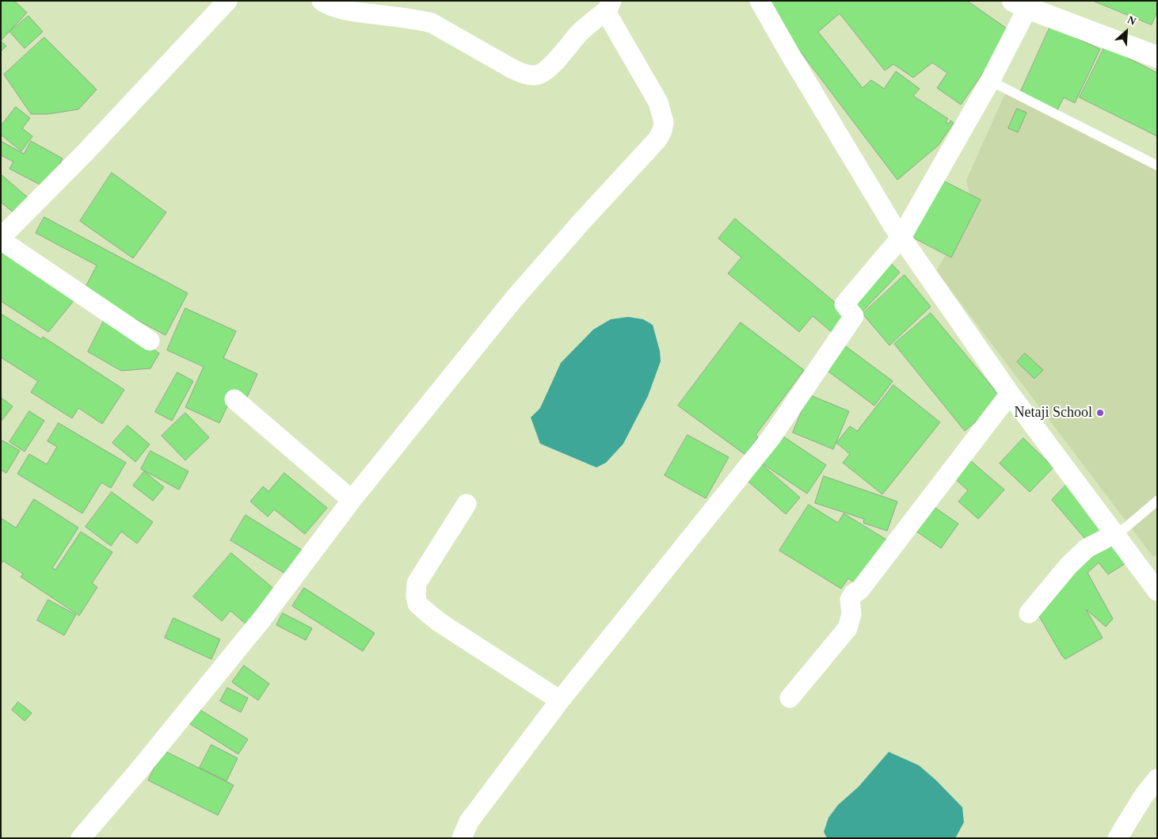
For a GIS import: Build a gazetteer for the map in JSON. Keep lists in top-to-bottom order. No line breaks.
{"places":["Netaji School"],"north":"top right"}
